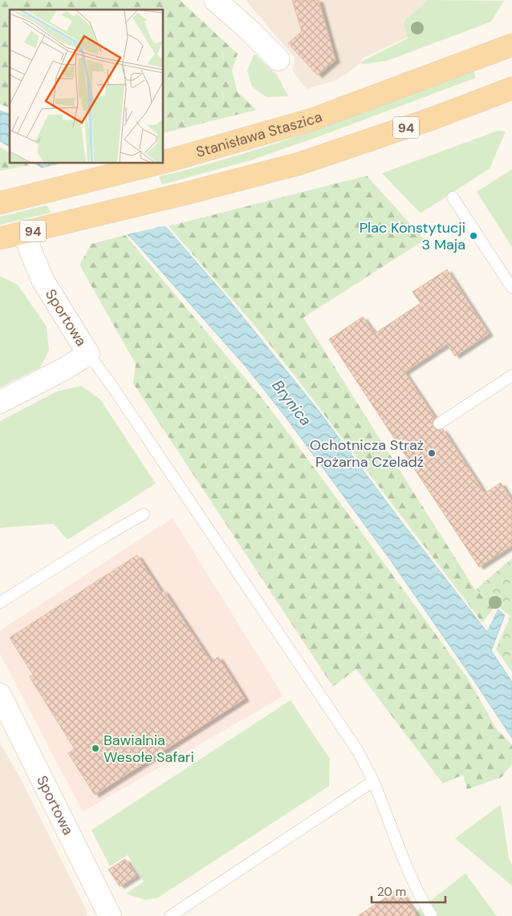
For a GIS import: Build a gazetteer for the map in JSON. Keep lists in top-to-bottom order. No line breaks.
{"streets":{"main road":["94","Stanisława Staszica"],"street":["Sportowa"]},"crossings":[["94","Sportowa"]],"water":["Brynica"],"places":["Plac Konstytucji 3 Maja","Ochotnicza Straż Pożarna Czeladź","Bawialnia Wesołe Safari"],"scale_bar":"20 m"}
